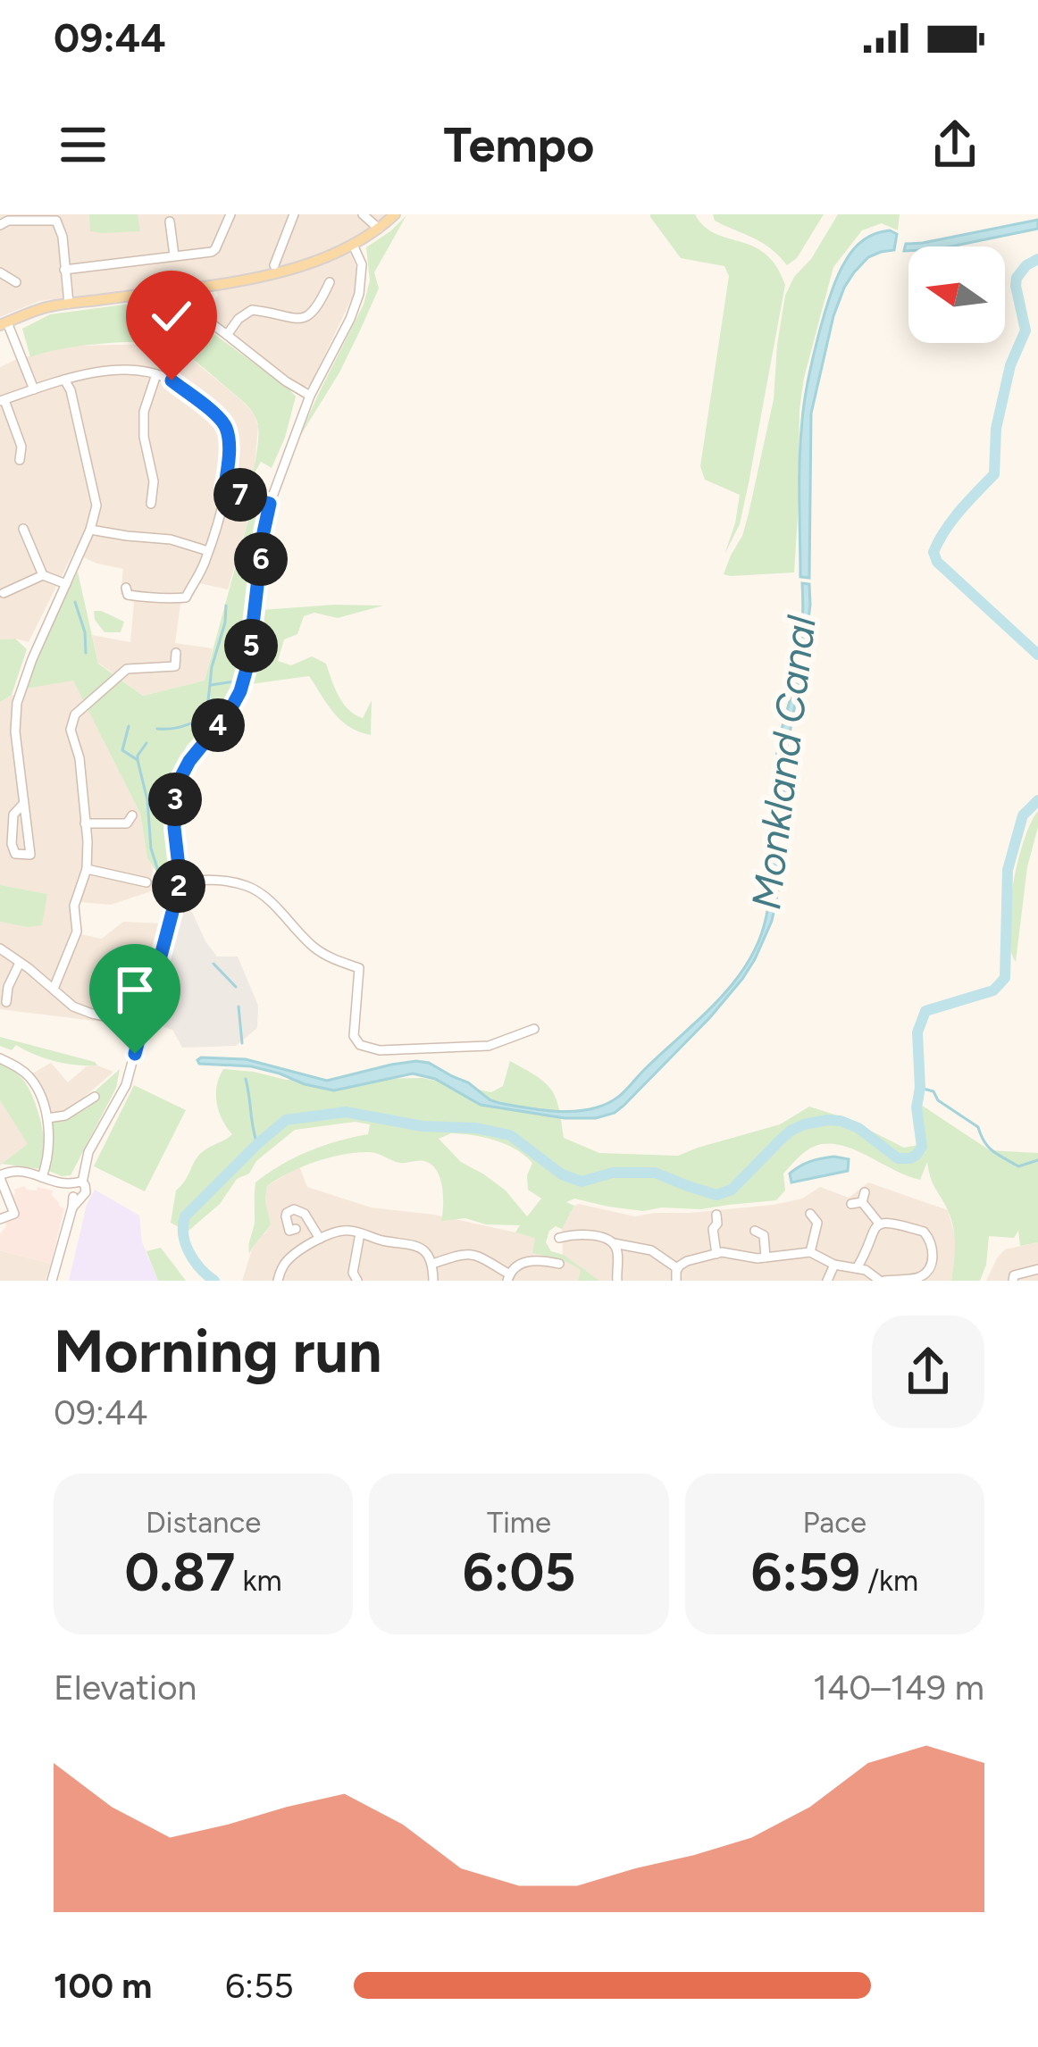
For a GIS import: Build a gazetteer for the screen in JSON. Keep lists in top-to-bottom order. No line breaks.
{"water":["Monkland Canal"],"north":"left","page":{"status":"09:44","header":"Tempo","pins":["7","6","5","4","3","2"],"heading":["Morning run","09:44"],"stats":[["Distance","0.87 km"],["Time","6:05"],["Pace","6:59 /km"]],"chart":["Elevation","140–149 m"],"list":[{"name":"100 m","note":"6:55"}]}}
